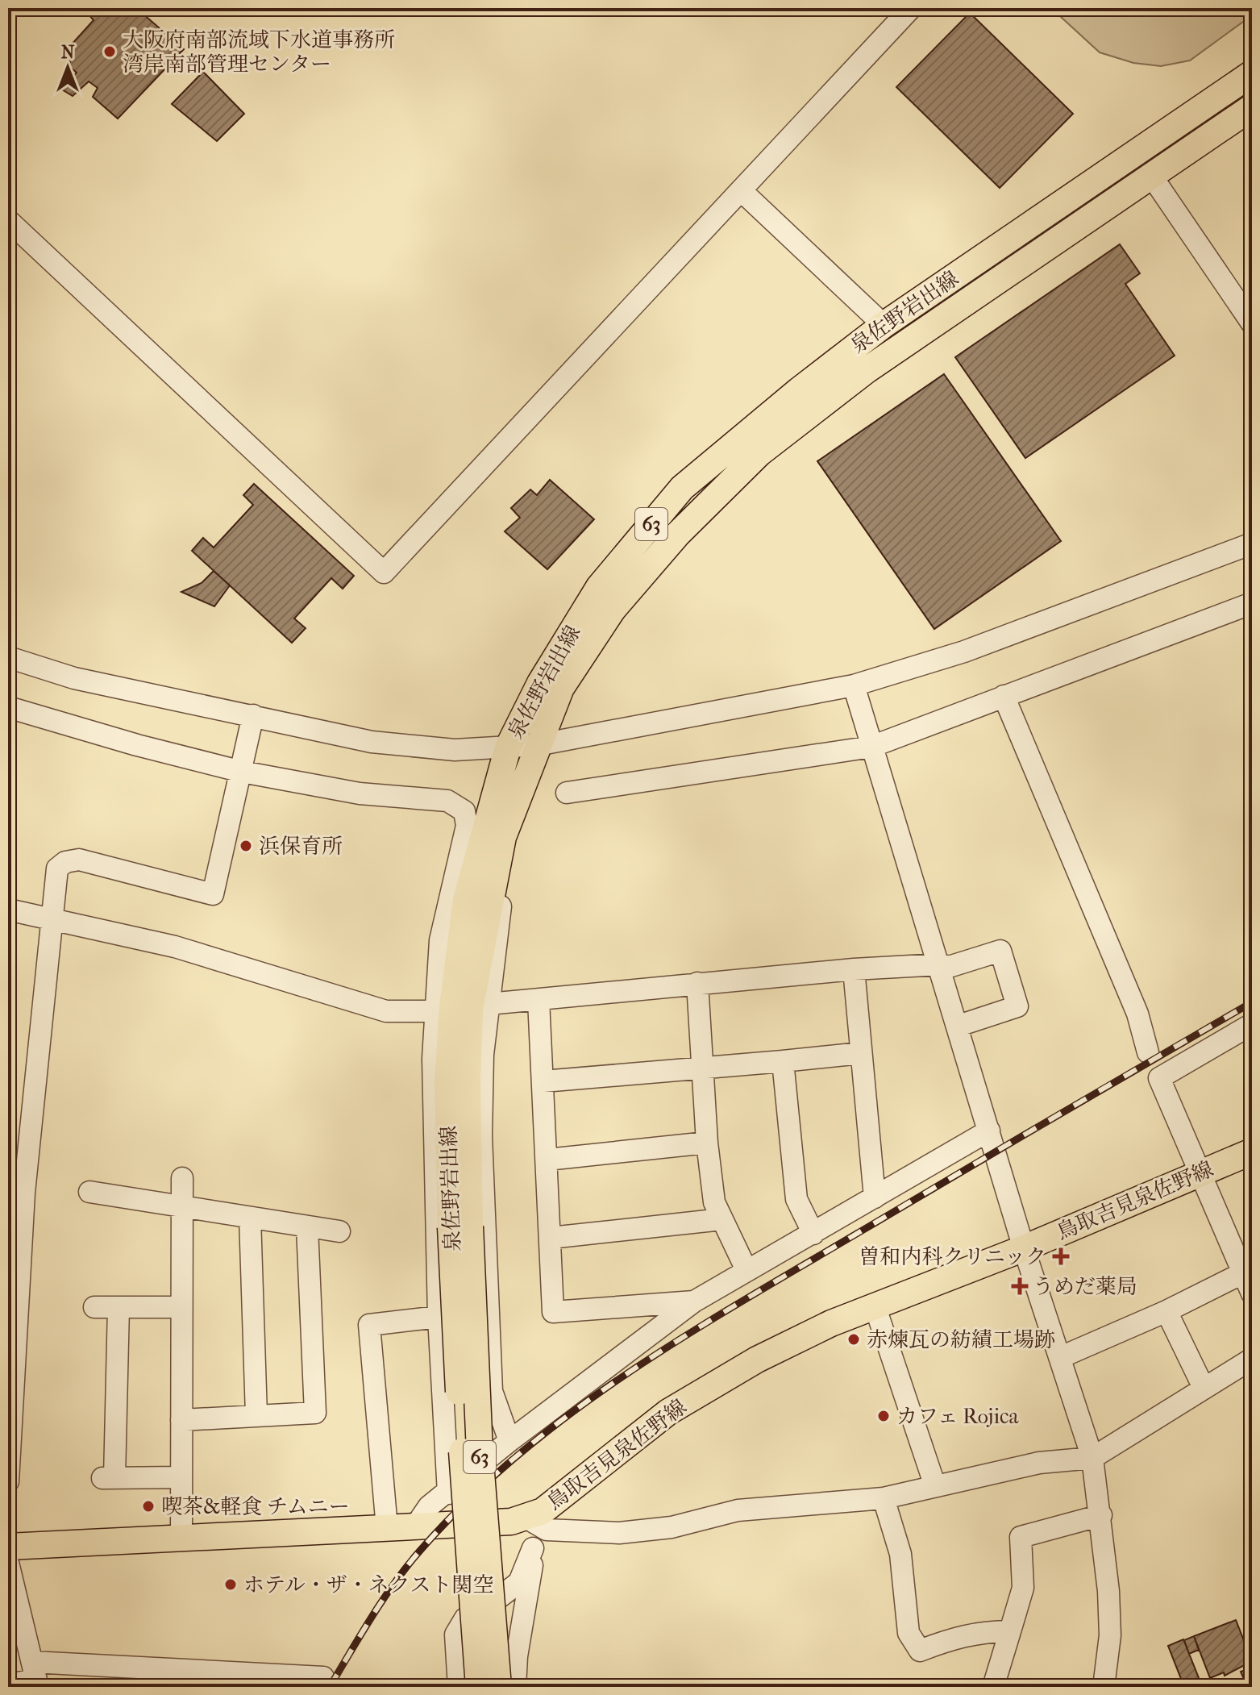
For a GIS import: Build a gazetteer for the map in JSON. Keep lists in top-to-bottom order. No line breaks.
{"streets":{"main road":["泉佐野岩出線","63","鳥取吉見泉佐野線"]},"places":{"other":["大阪府南部流域下水道事務所 湾岸南部管理センター","浜保育所","赤煉瓦の紡績工場跡","カフェ Rojica","喫茶&軽食 チムニー","ホテル・ザ・ネクスト関空"],"health":["曽和内科クリニック","うめだ薬局"]},"north":"top"}
